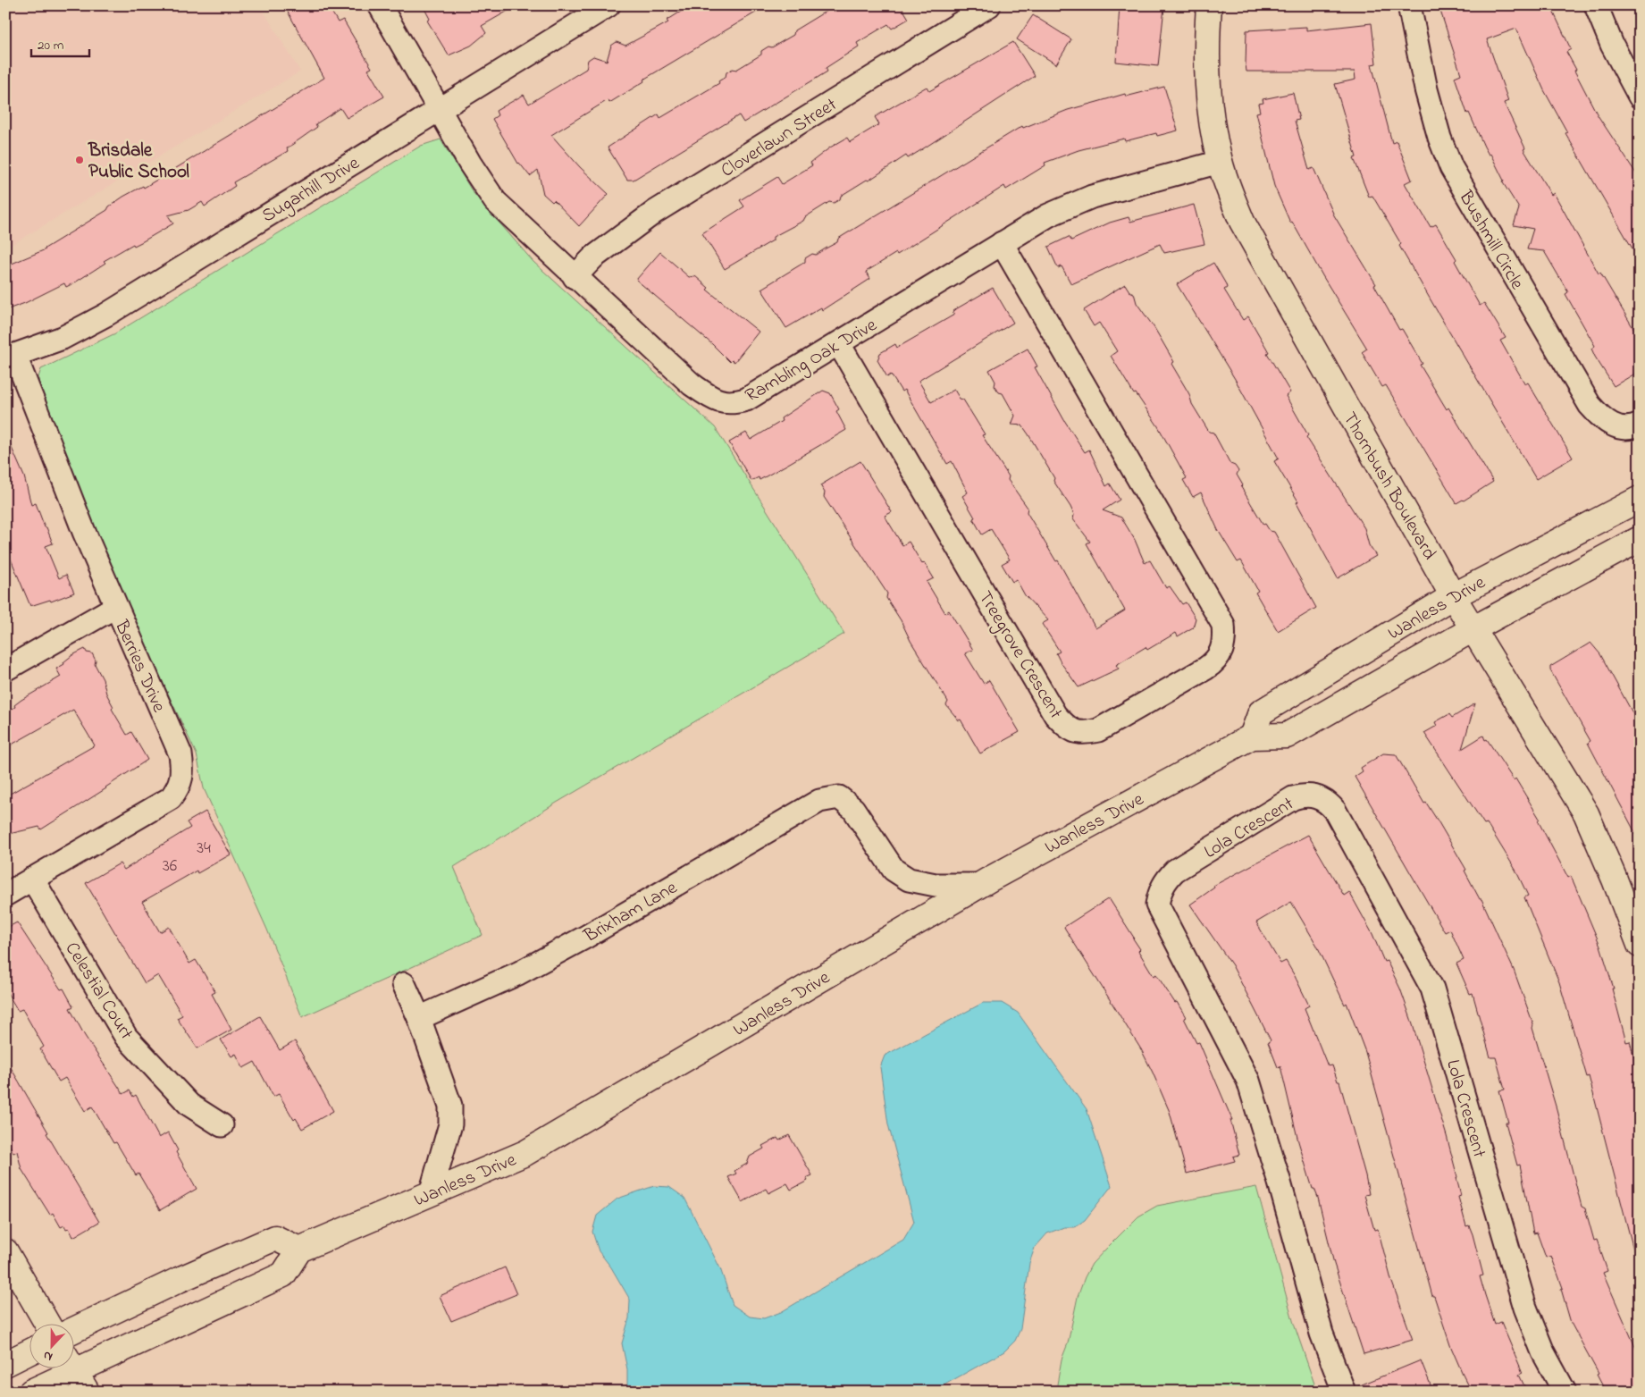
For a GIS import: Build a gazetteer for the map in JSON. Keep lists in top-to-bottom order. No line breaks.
{"streets":{"main road":["Thornbush Boulevard","Wanless Drive"],"street":["Cloverlawn Street","Sugarhill Drive","Bushmill Circle","Rambling Oak Drive","Treegrove Crescent","Berries Drive","Lola Crescent","Brixham Lane","Celestial Court"]},"crossings":[["Cloverlawn Street","Rambling Oak Drive"],["Sugarhill Drive","Rambling Oak Drive"],["Sugarhill Drive","Berries Drive"],["Rambling Oak Drive","Thornbush Boulevard"],["Rambling Oak Drive","Treegrove Crescent"],["Thornbush Boulevard","Wanless Drive"],["Wanless Drive","Brixham Lane"],["Berries Drive","Celestial Court"]],"places":["Brisdale Public School"],"house_numbers":["34","36"],"scale_bar":"20 m","north":"bottom"}
